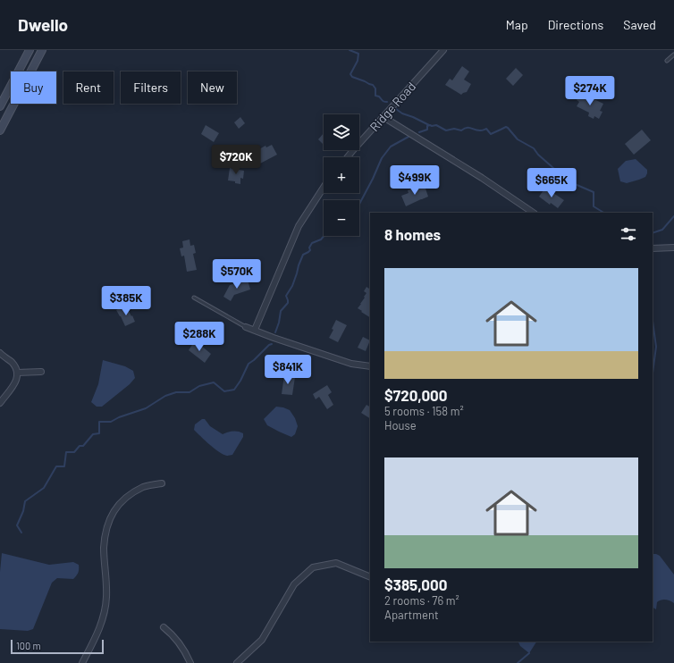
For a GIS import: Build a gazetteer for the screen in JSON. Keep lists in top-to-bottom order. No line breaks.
{"streets":{"street":["Ridge Road"]},"scale_bar":"100 m","page":{"header":"Dwello","nav":["Map","Directions","Saved"],"chip":["Buy","Rent","Filters","New"],"price":["$274K","$720K","$499K","$665K","$570K","$385K","$288K","$841K"],"map_buttons":["+","−"],"heading":"8 homes","list":[{"name":"$720,000","note":"5 rooms · 158 m² · House"},{"name":"$385,000","note":"2 rooms · 76 m² · Apartment"}],"scale":"100 m"}}
